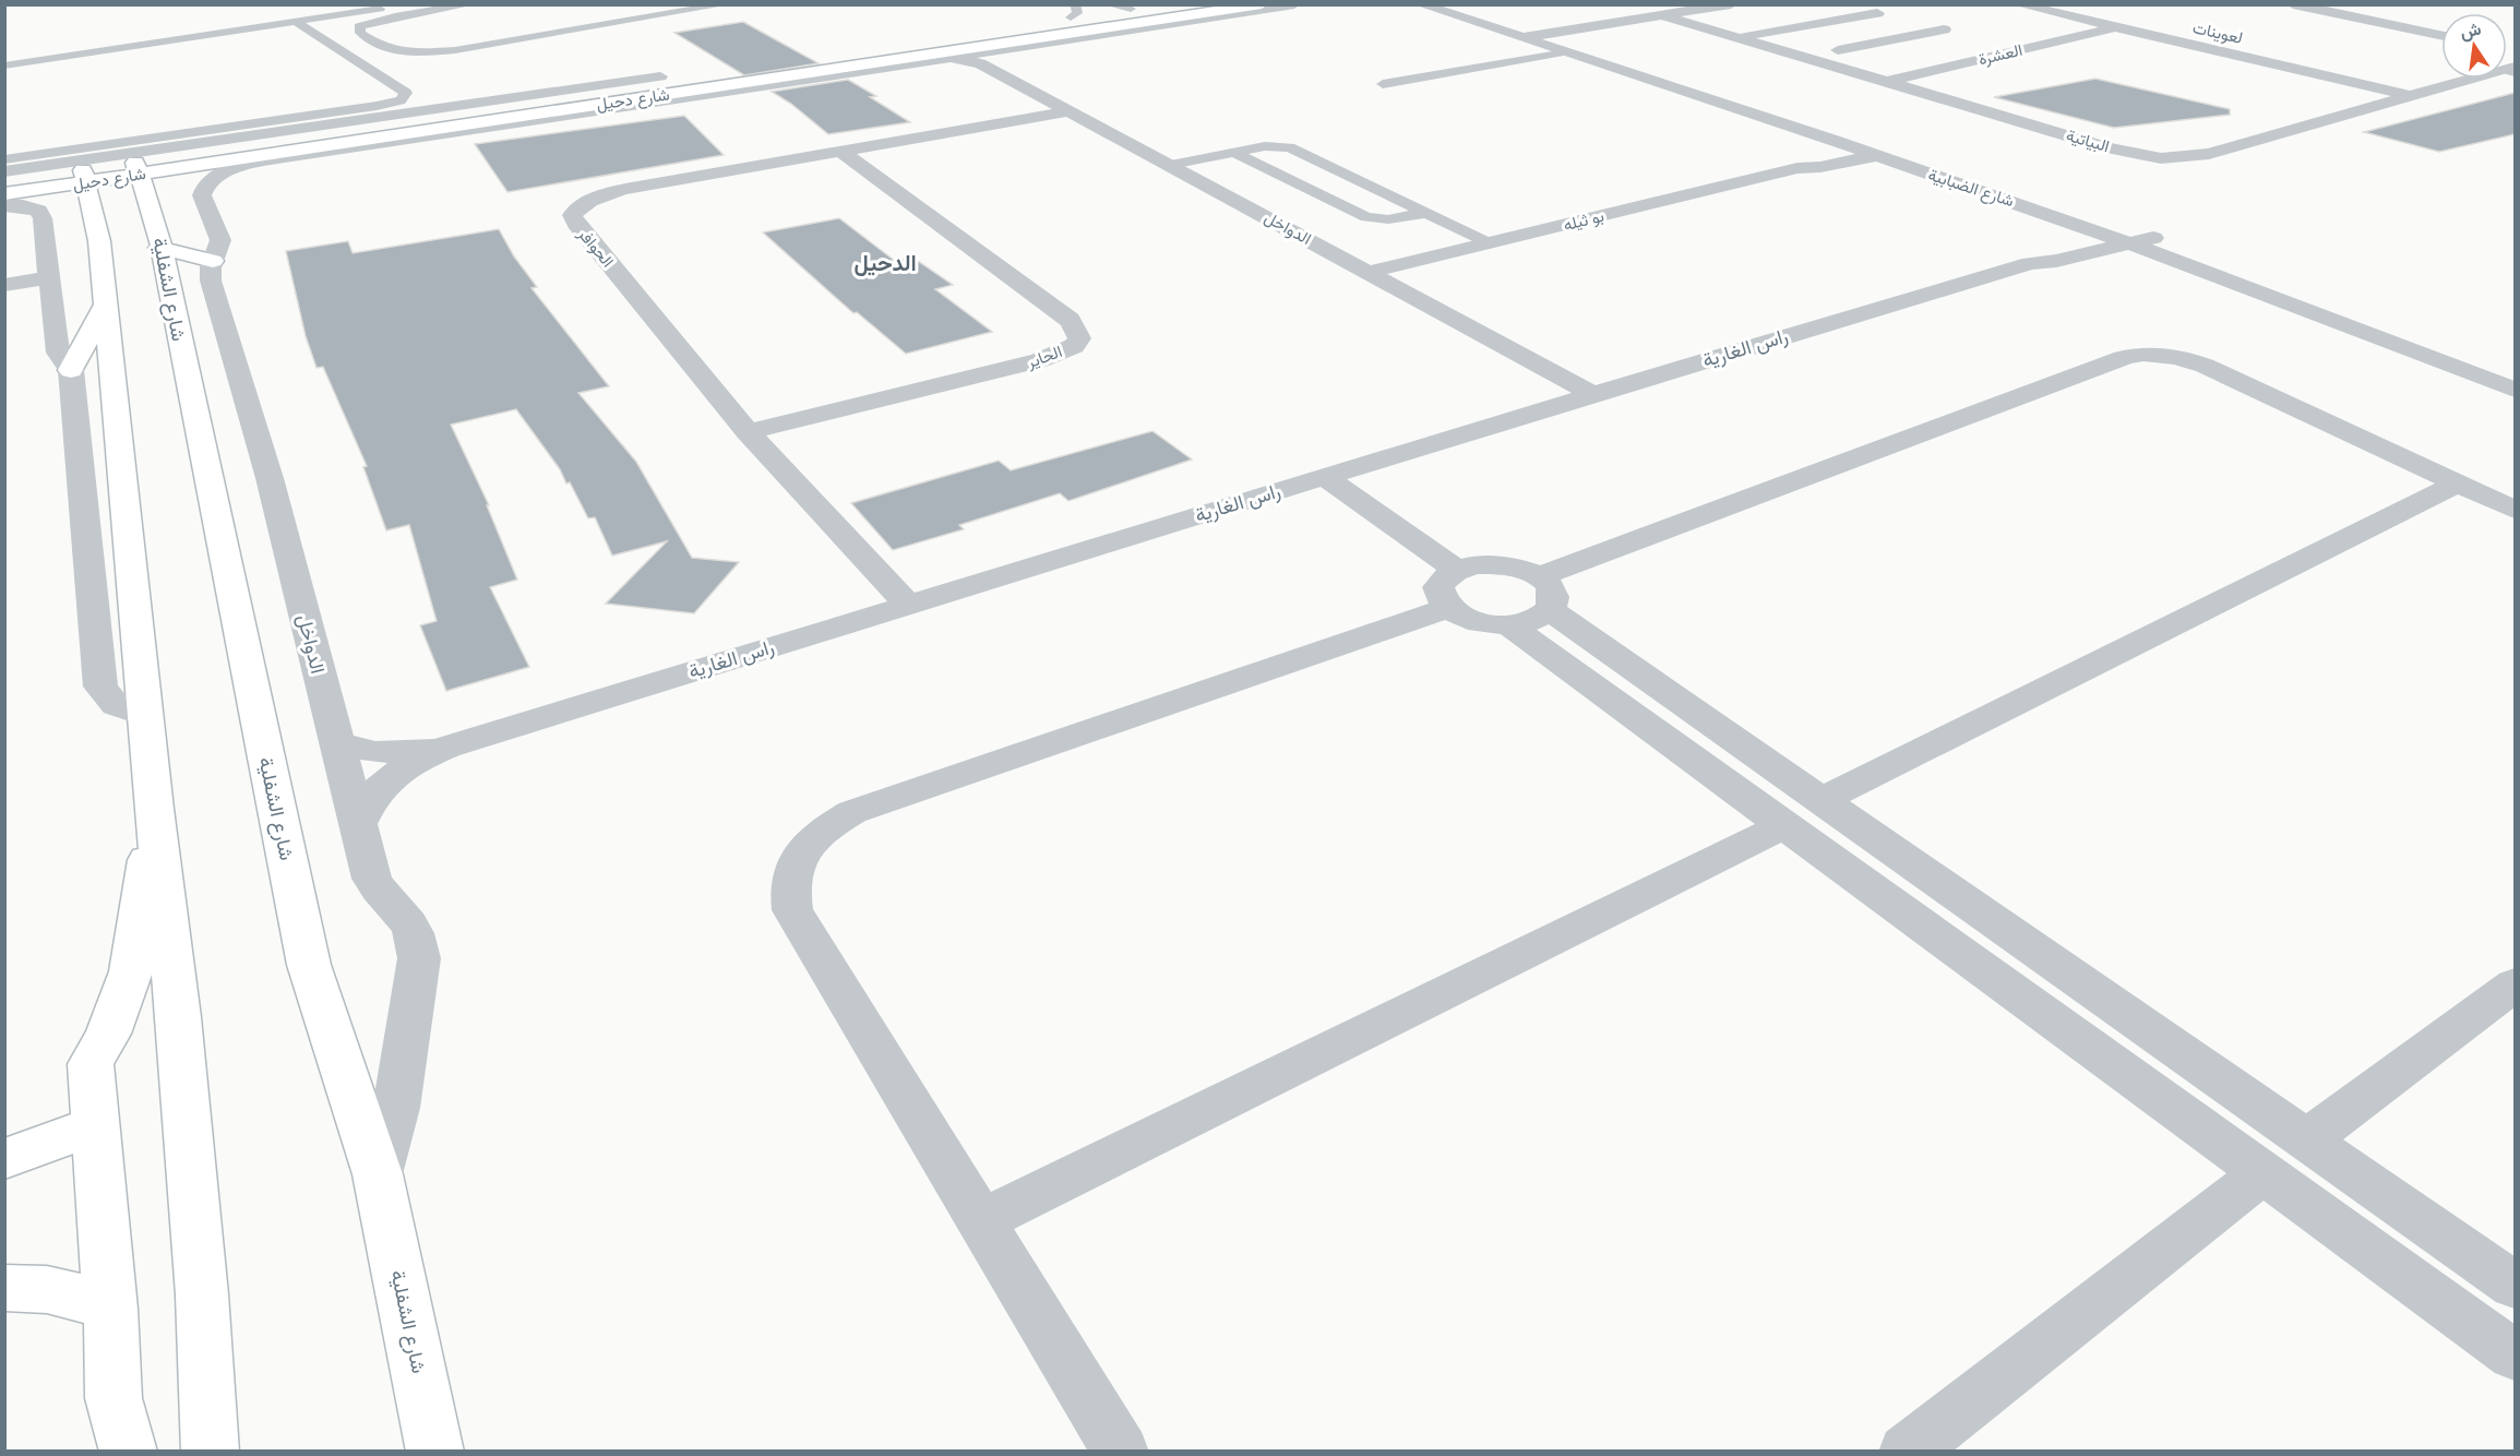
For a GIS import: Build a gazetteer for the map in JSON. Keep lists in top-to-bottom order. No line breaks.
{"streets":{"street":["لعوينات","العشرة","شارع دحيل","البياتية","شارع الضبابية","بو ثيله","الدواخل","الحوافر","شارع الشفلية","راس الغارية","الحاير"]},"crossings":[["لعوينات","العشرة"],["لعوينات","البياتية"],["العشرة","البياتية"],["شارع دحيل","الدواخل"],["شارع دحيل","شارع الشفلية"],["شارع الضبابية","بو ثيله"],["شارع الضبابية","راس الغارية"],["بو ثيله","الدواخل"],["الدواخل","الحوافر"],["الدواخل","شارع الشفلية"],["الدواخل","راس الغارية"],["الحوافر","راس الغارية"],["الحوافر","الحاير"]],"districts":["الدحيل"],"north":"top"}
